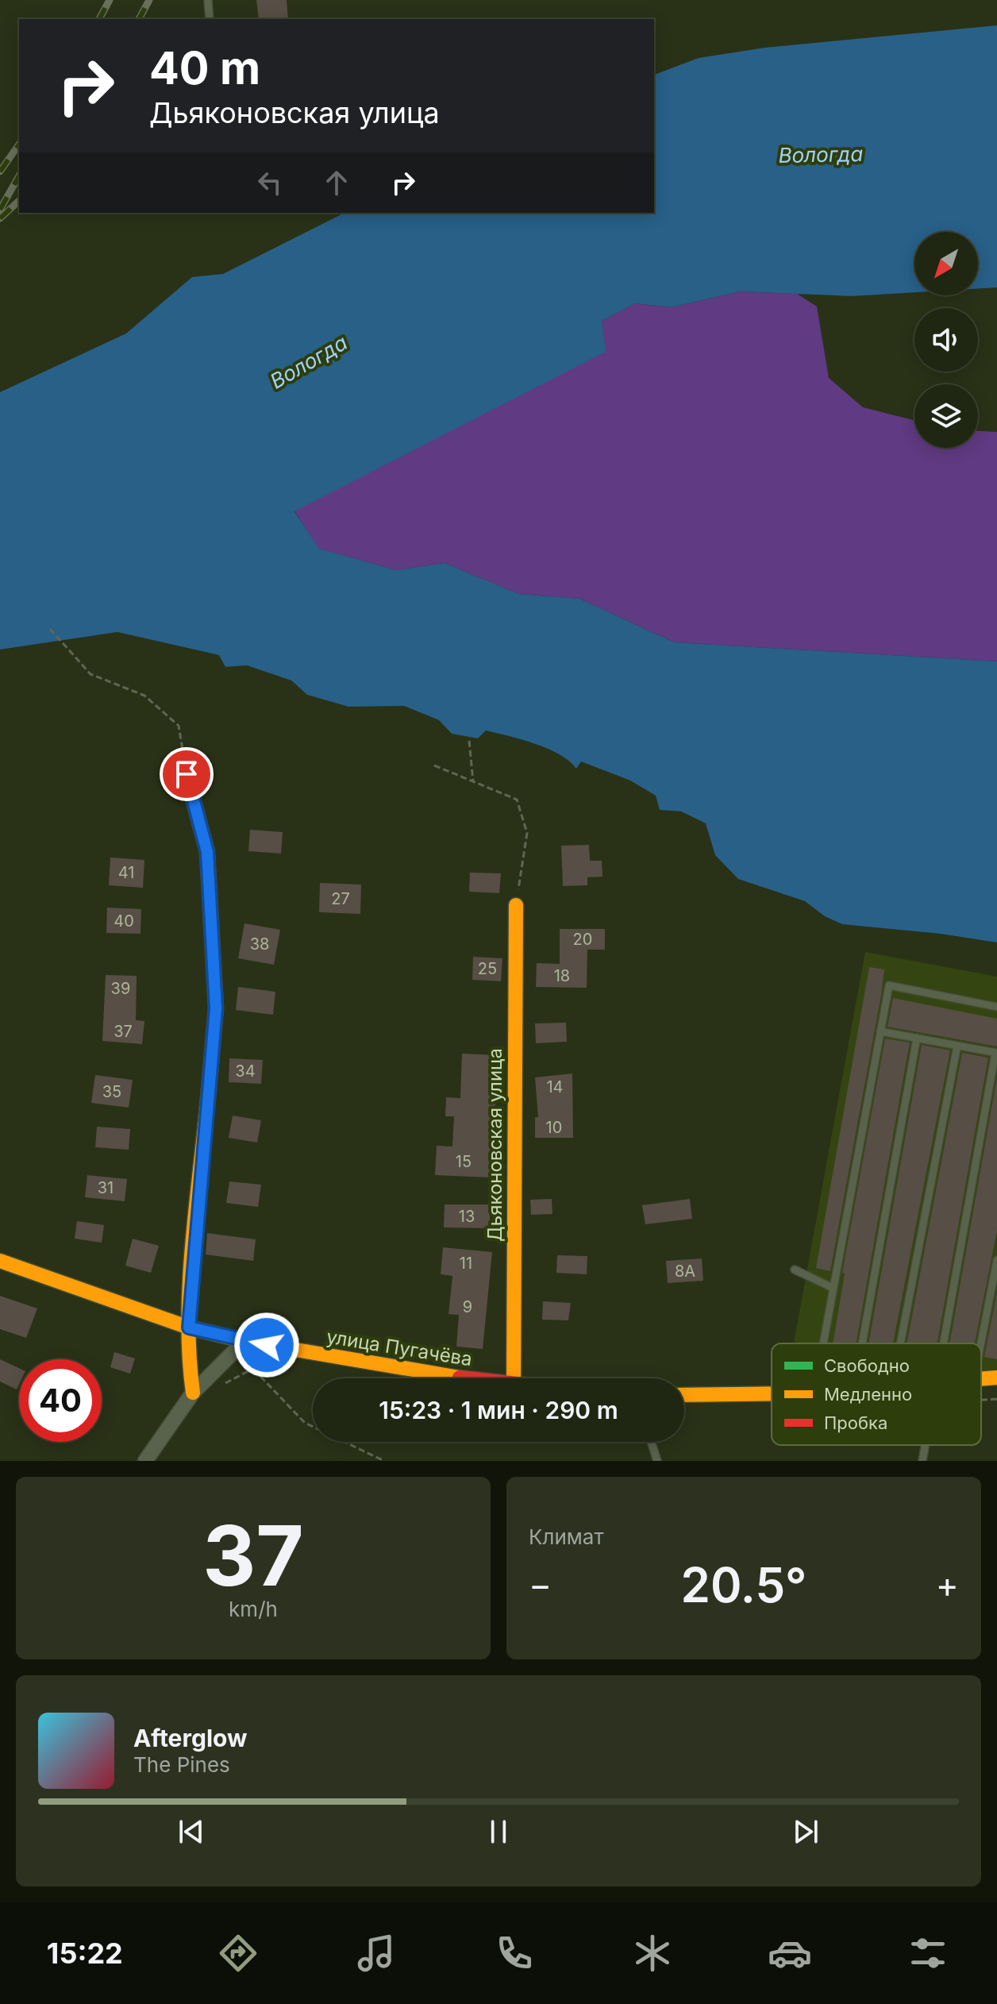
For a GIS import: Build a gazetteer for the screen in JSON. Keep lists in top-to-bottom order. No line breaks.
{"streets":{"street":["Дьяконовская улица","улица Пугачёва"]},"water":["Вологда"],"house_numbers":["41","27","40","20","38","25","18","39","37","34","14","35","10","15","31","13","11","8А","9"],"legend":["Свободно","Медленно","Пробка"],"north":"bottom left","page":{"turn":["40 m","Дьяконовская улица"],"limit":"40","trip":"15:23 · 1 мин · 290 m","tile":[["37","km/h"],"Климат"],"heat":["−","20.5°","+"],"song":["Afterglow","The Pines"],"tabs":"15:22"}}
